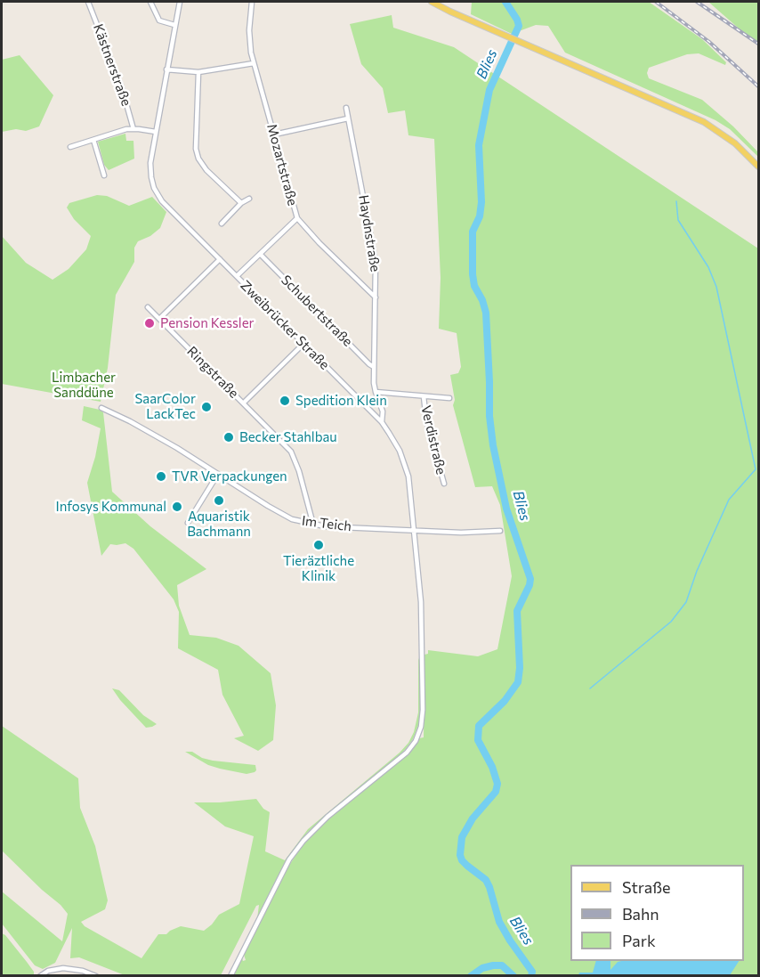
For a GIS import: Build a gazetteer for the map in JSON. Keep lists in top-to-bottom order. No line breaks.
{"streets":{"street":["Kästnerstraße","Mozartstraße","Haydnstraße","Schubertstraße","Zweibrücker Straße","Ringstraße","Verdistraße","Im Teich"]},"crossings":[["Mozartstraße","Haydnstraße"],["Haydnstraße","Schubertstraße"],["Haydnstraße","Zweibrücker Straße"],["Zweibrücker Straße","Ringstraße"],["Zweibrücker Straße","Im Teich"],["Ringstraße","Im Teich"]],"water":["Blies"],"parks":["Limbacher Sanddüne"],"places":["Pension Kessler","Spedition Klein","SaarColor LackTec","Becker Stahlbau","TVR Verpackungen","Aquaristik Bachmann","Infosys Kommunal","Tieräztliche Klinik"],"legend":["Straße","Bahn","Park"]}
